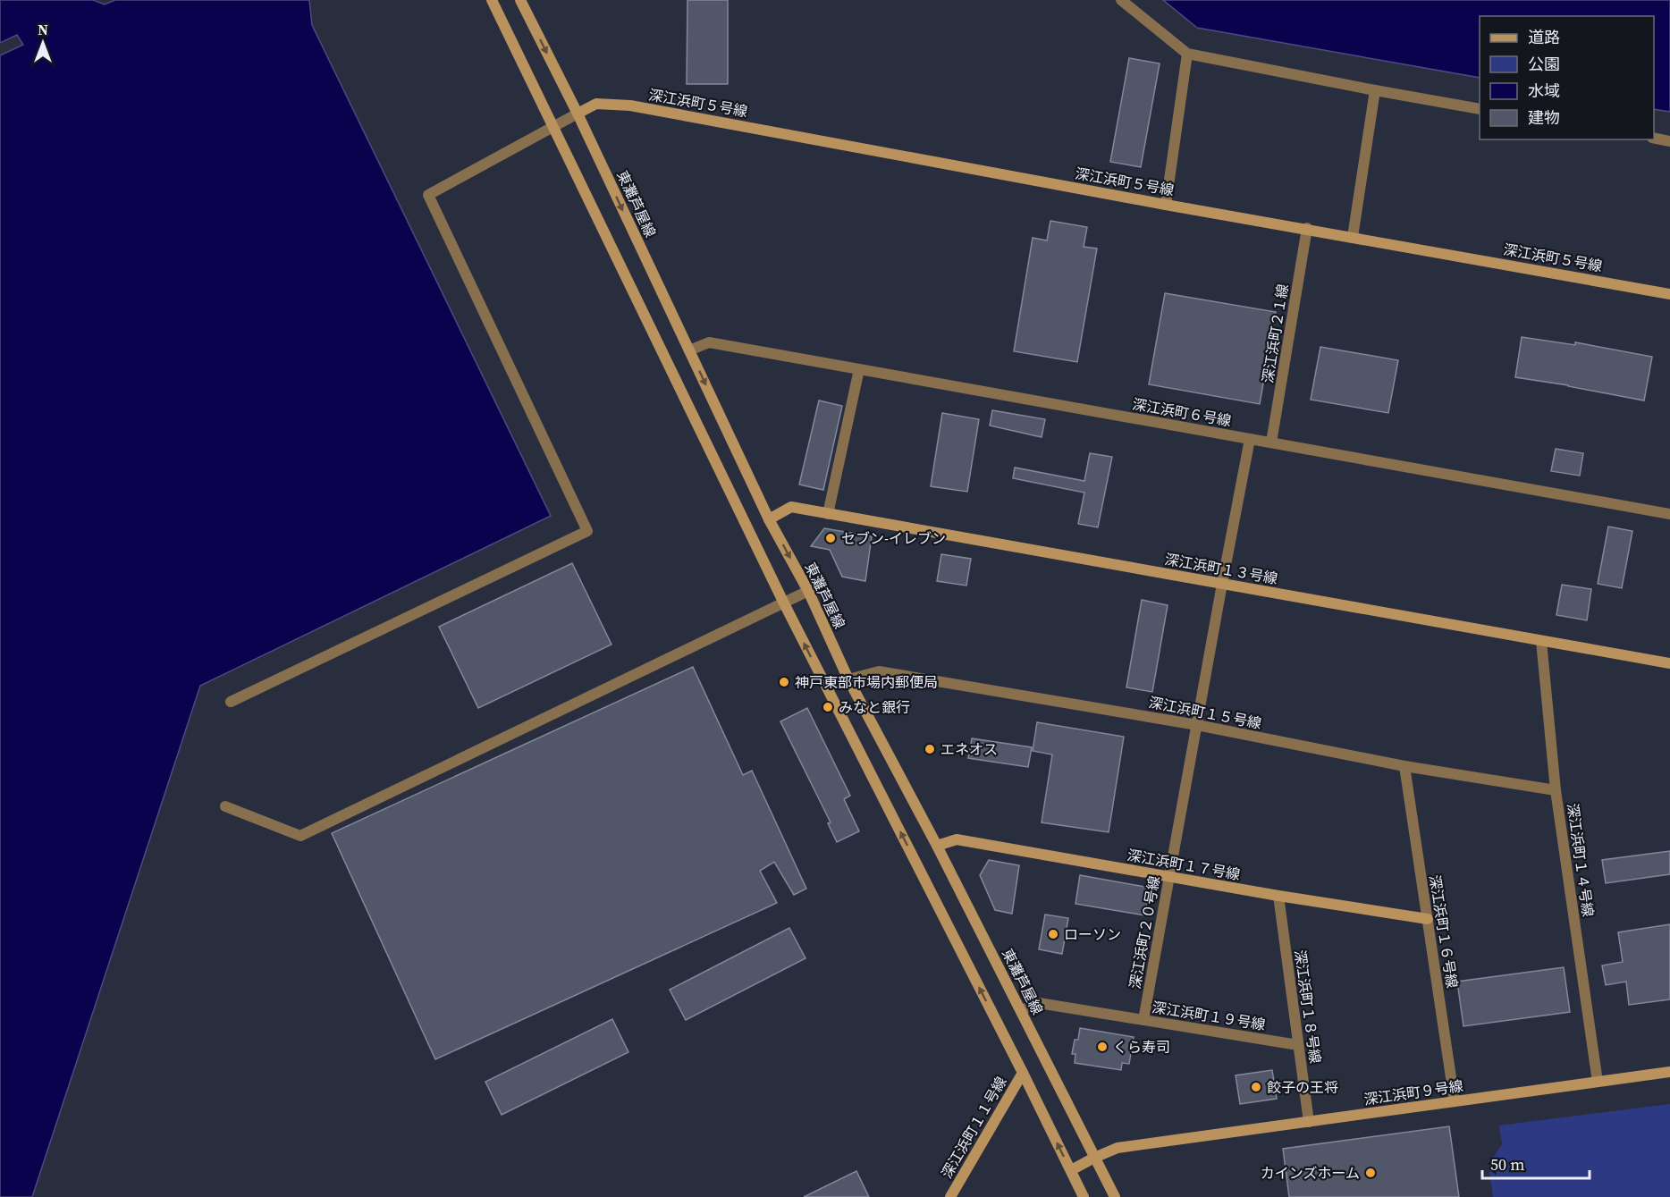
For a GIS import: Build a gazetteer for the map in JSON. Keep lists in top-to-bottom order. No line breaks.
{"streets":{"street":["深江浜町５号線","東灘芦屋線","深江浜町２１線","深江浜町６号線","深江浜町１３号線","深江浜町１５号線","深江浜町１４号線","深江浜町１７号線","深江浜町１６号線","深江浜町２０号線","深江浜町１８号線","深江浜町１９号線","深江浜町９号線","深江浜町１１号線"]},"crossings":[["深江浜町５号線","東灘芦屋線"],["深江浜町５号線","深江浜町２１線"],["東灘芦屋線","深江浜町６号線"],["東灘芦屋線","深江浜町１３号線"],["東灘芦屋線","深江浜町１５号線"],["東灘芦屋線","深江浜町１７号線"],["東灘芦屋線","深江浜町１９号線"],["東灘芦屋線","深江浜町９号線"],["深江浜町２１線","深江浜町６号線"],["深江浜町６号線","深江浜町２０号線"],["深江浜町１３号線","深江浜町１４号線"],["深江浜町１３号線","深江浜町２０号線"],["深江浜町１５号線","深江浜町１４号線"],["深江浜町１５号線","深江浜町１６号線"],["深江浜町１５号線","深江浜町２０号線"],["深江浜町１４号線","深江浜町９号線"],["深江浜町１７号線","深江浜町１６号線"],["深江浜町１７号線","深江浜町２０号線"],["深江浜町１７号線","深江浜町１８号線"],["深江浜町１６号線","深江浜町９号線"],["深江浜町２０号線","深江浜町１９号線"],["深江浜町１８号線","深江浜町１９号線"],["深江浜町１８号線","深江浜町９号線"]],"places":["セブン-イレブン","神戸東部市場内郵便局","みなと銀行","エネオス","ローソン","くら寿司","餃子の王将","カインズホーム"],"legend":["道路","公園","水域","建物"],"scale_bar":"50 m","north":"top"}
